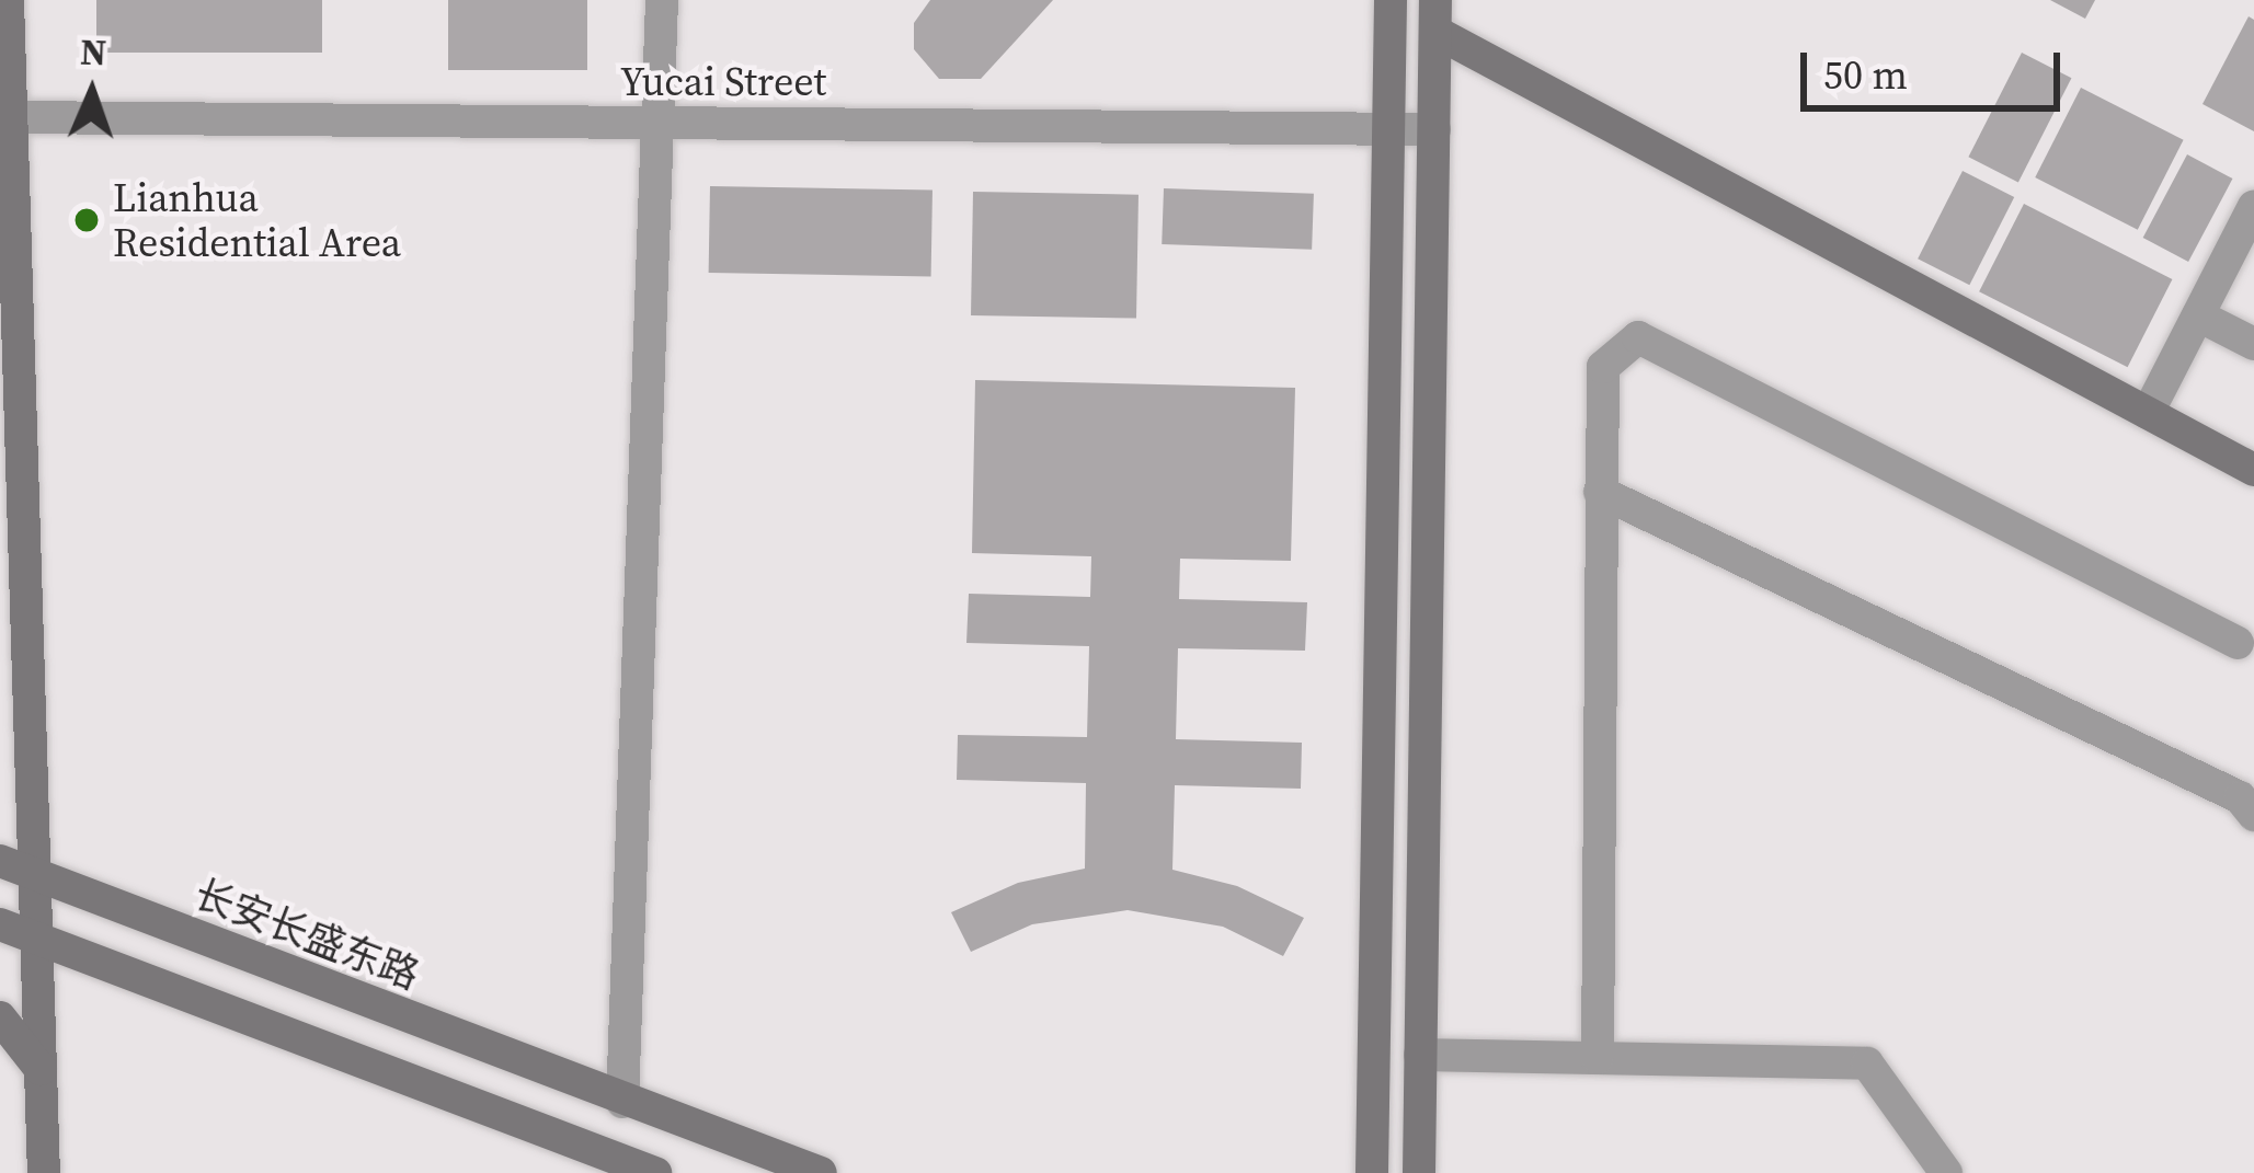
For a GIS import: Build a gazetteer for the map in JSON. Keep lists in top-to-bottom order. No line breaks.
{"streets":{"street":["Yucai Street","长安长盛东路"]},"places":["Lianhua Residential Area"],"scale_bar":"50 m","north":"top"}
